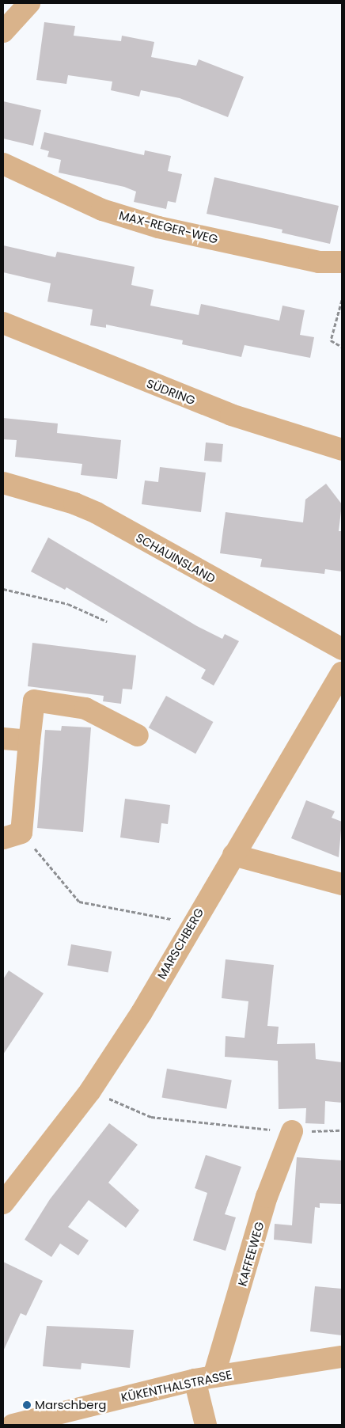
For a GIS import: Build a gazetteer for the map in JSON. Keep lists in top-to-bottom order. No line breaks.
{"streets":{"street":["MAX-REGER-WEG","SÜDRING","SCHAUINSLAND","MARSCHBERG","KAFFEEWEG","KÜKENTHALSTRASSE"]},"crossings":[["KAFFEEWEG","KÜKENTHALSTRASSE"]],"places":["Marschberg"]}
